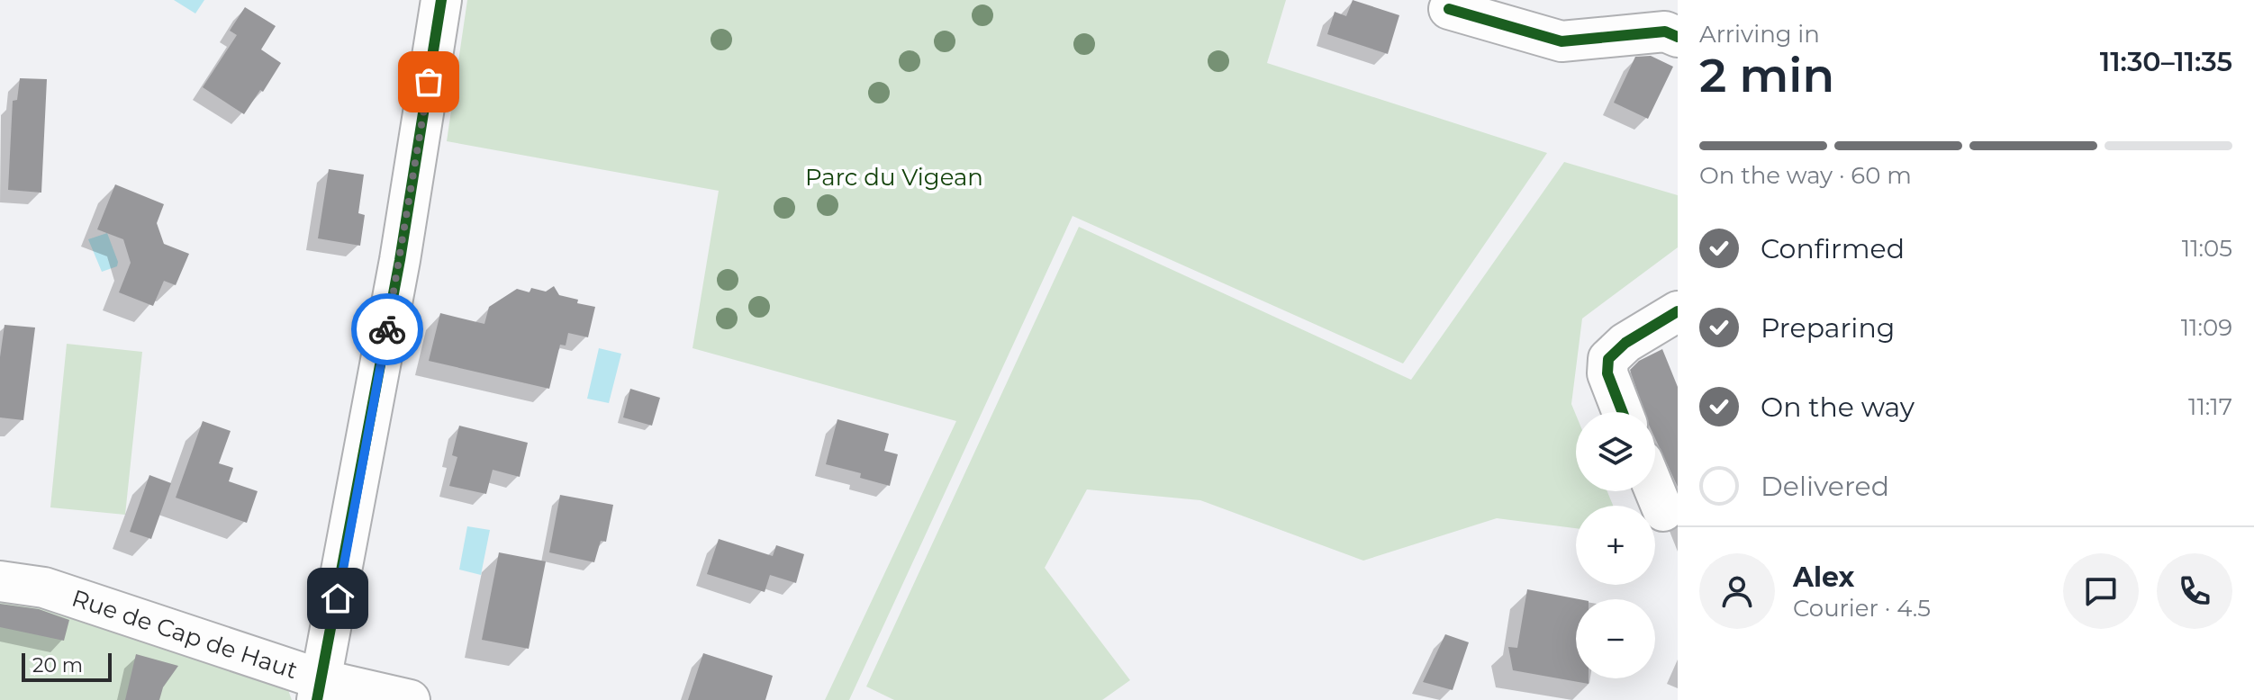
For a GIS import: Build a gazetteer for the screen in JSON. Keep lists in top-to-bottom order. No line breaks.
{"streets":{"street":["Rue de Cap de Haut"]},"parks":["Parc du Vigean"],"scale_bar":"20 m","page":{"heading":["2 min","Arriving in","11:30–11:35"],"panel":["Alex","Courier · 4.5"],"bar":"On the way · 60 m","list":[["Confirmed","11:05"],["Preparing","11:09"],["On the way","11:17"],"Delivered"],"map_buttons":["+","−"],"scale":"20 m"}}
